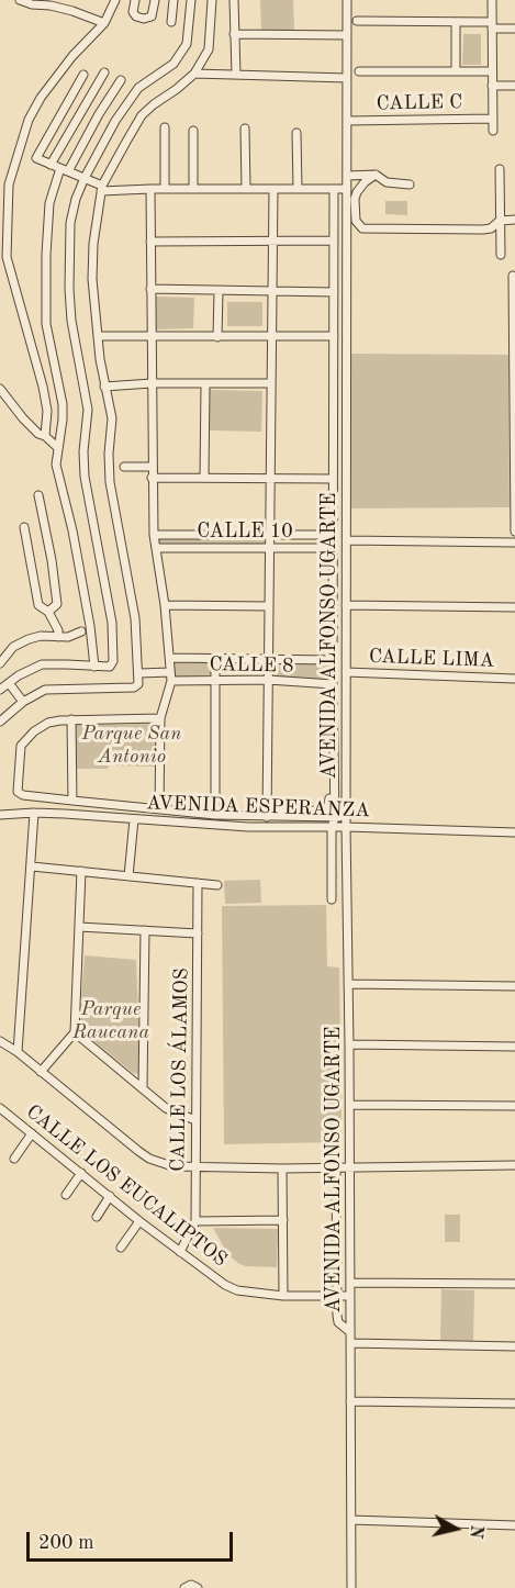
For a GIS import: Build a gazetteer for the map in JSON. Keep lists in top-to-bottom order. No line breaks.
{"streets":{"street":["CALLE C","CALLE 10","AVENIDA ALFONSO UGARTE","CALLE LIMA","CALLE 8","AVENIDA ESPERANZA","CALLE LOS ÁLAMOS","CALLE LOS EUCALIPTOS"]},"crossings":[["CALLE C","AVENIDA ALFONSO UGARTE"],["CALLE 10","AVENIDA ALFONSO UGARTE"],["AVENIDA ALFONSO UGARTE","CALLE LIMA"],["AVENIDA ALFONSO UGARTE","CALLE 8"],["AVENIDA ALFONSO UGARTE","AVENIDA ESPERANZA"],["AVENIDA ALFONSO UGARTE","CALLE LOS EUCALIPTOS"],["CALLE LOS ÁLAMOS","CALLE LOS EUCALIPTOS"]],"parks":["Parque San Antonio","Parque Raucana"],"scale_bar":"200 m","north":"right"}
